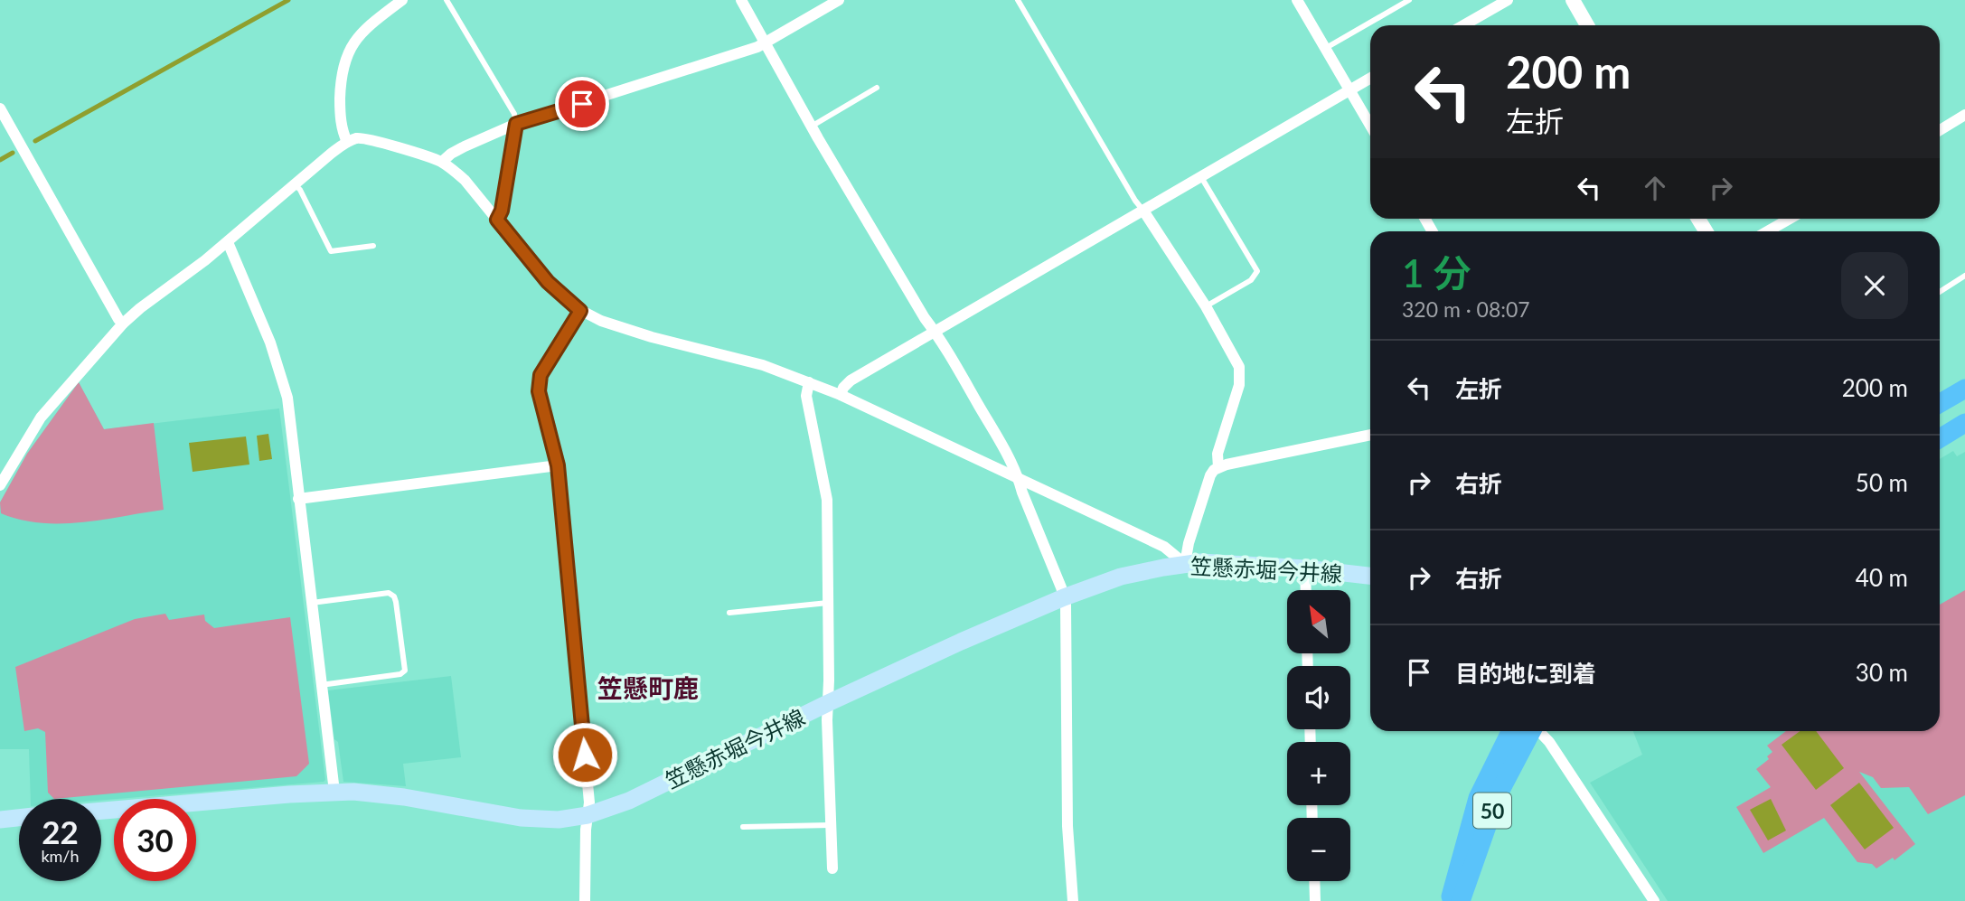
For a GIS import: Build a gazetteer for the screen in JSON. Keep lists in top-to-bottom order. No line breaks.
{"streets":{"highway":["50"],"main road":["笠懸赤堀今井線"]},"districts":["笠懸町鹿"],"north":"top left","page":{"turn":["200 m","左折"],"heading":["1 分","320 m · 08:07"],"list":[{"name":"左折","value":"200 m"},{"name":"右折","value":"50 m"},{"name":"右折","value":"40 m"},{"name":"目的地に到着","value":"30 m"}],"map_buttons":["+","−"],"speed":"22 km/h","limit":"30"}}
